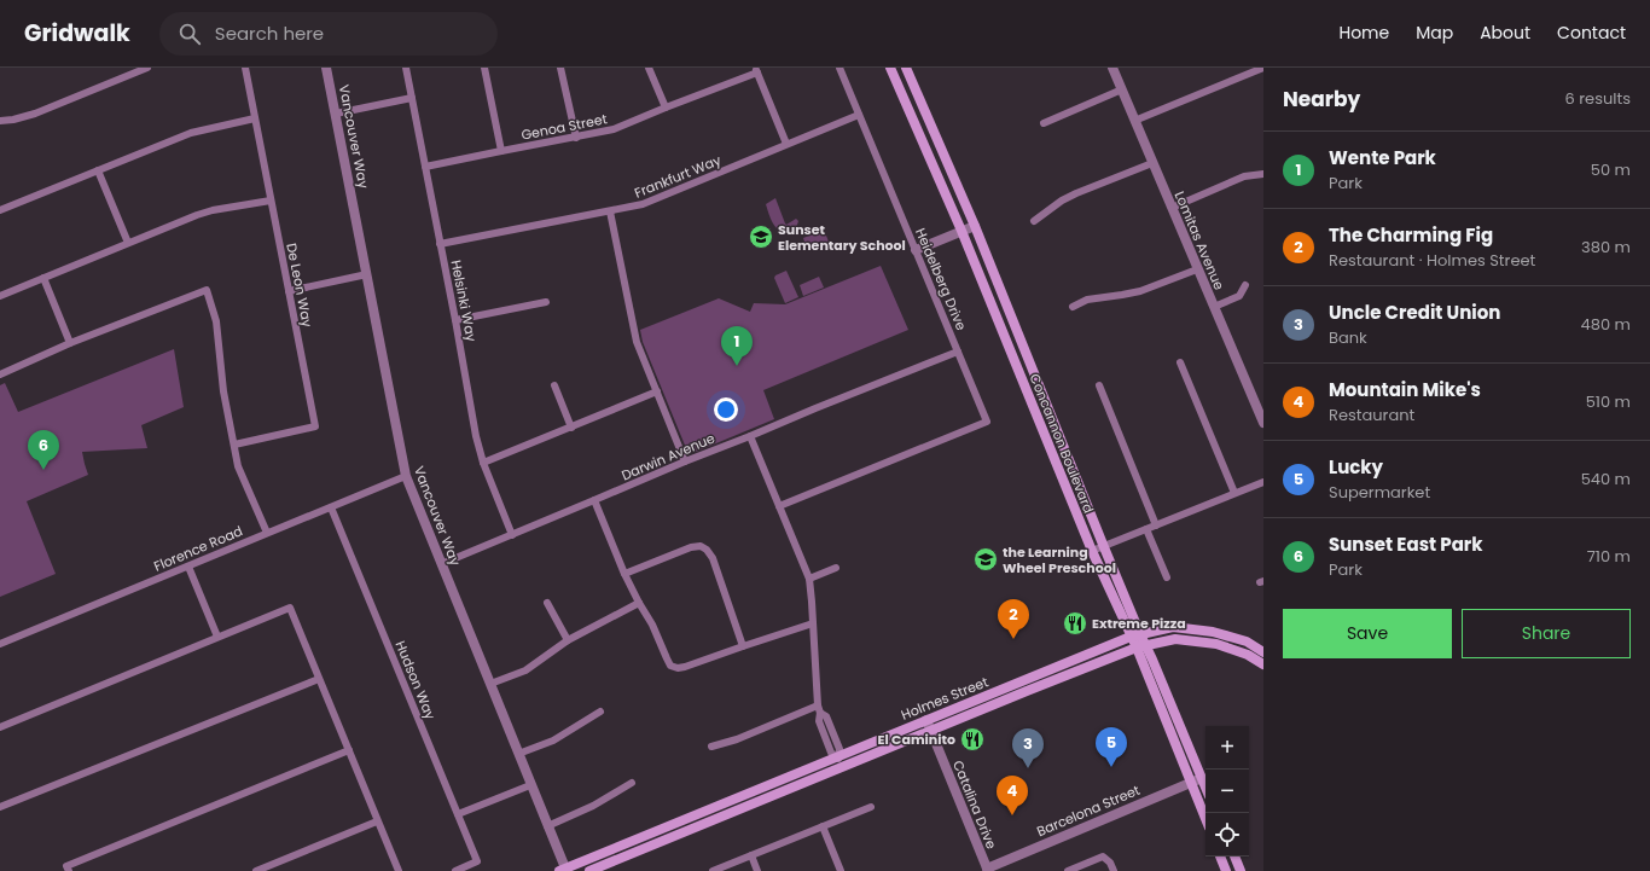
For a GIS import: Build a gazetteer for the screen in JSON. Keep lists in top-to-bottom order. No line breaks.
{"streets":{"main road":["Concannon Boulevard","Holmes Street"],"street":["Genoa Street","Vancouver Way","Frankfurt Way","Lomitas Avenue","Heidelberg Drive","De Leon Way","Helsinki Way","Darwin Avenue","Florence Road","Hudson Way","Catalina Drive","Barcelona Street"]},"crossings":[["Genoa Street","Helsinki Way"],["Vancouver Way","Darwin Avenue"],["Vancouver Way","Florence Road"],["Vancouver Way","Holmes Street"],["Frankfurt Way","Heidelberg Drive"],["Frankfurt Way","Helsinki Way"],["Heidelberg Drive","Darwin Avenue"],["Helsinki Way","Darwin Avenue"],["Concannon Boulevard","Holmes Street"],["Concannon Boulevard","Barcelona Street"],["Florence Road","Hudson Way"],["Holmes Street","Catalina Drive"],["Catalina Drive","Barcelona Street"]],"places":{"school or university":["Sunset Elementary School","the Learning Wheel Preschool"],"restaurant":["Extreme Pizza","El Caminito"]},"page":{"header":"Gridwalk","search":"Search here","nav":["Home","Map","About","Contact"],"heading":["Nearby","6 results"],"list":[{"mark":"1","name":"Wente Park","note":"Park","value":"50 m"},{"mark":"2","name":"The Charming Fig","note":"Restaurant · Holmes Street","value":"380 m"},{"mark":"3","name":"Uncle Credit Union","note":"Bank","value":"480 m"},{"mark":"4","name":"Mountain Mike's","note":"Restaurant","value":"510 m"},{"mark":"5","name":"Lucky","note":"Supermarket","value":"540 m"},{"mark":"6","name":"Sunset East Park","note":"Park","value":"710 m"}],"pins":["1","6","2","5","3","4"],"buttons":["Save","Share"],"map_buttons":["+","−"]}}
